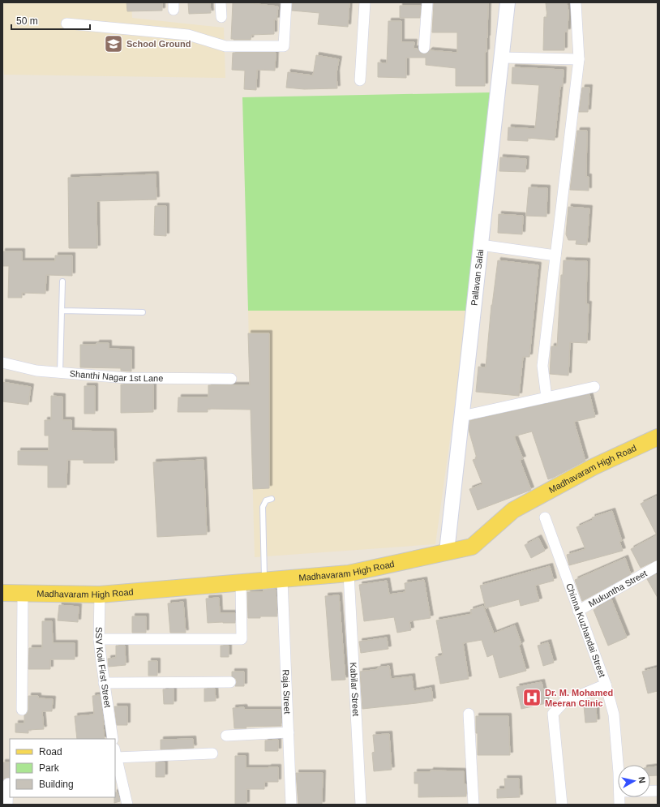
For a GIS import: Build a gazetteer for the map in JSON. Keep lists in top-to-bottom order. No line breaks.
{"streets":{"main road":["Madhavaram High Road"],"street":["Pallavan Salai","Shanthi Nagar 1st Lane","Mukuntha Street","Chinna Kuzhandai Street","SSV Koil First Street","Kabilar Street","Raja Street"]},"crossings":[["Pallavan Salai","Madhavaram High Road"],["Madhavaram High Road","SSV Koil First Street"],["Madhavaram High Road","Kabilar Street"],["Madhavaram High Road","Raja Street"],["Mukuntha Street","Chinna Kuzhandai Street"]],"places":{"school or university":["School Ground"],"hospital":["Dr. M. Mohamed Meeran Clinic"]},"legend":["Road","Park","Building"],"scale_bar":"50 m","north":"right"}
